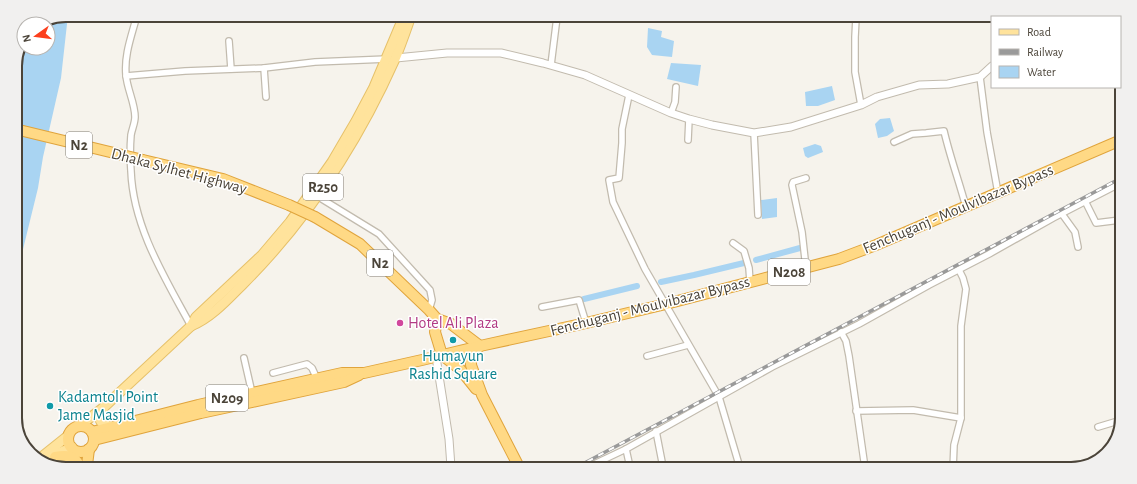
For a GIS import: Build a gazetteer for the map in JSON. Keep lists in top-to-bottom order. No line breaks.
{"streets":{"highway":["N2","Dhaka Sylhet Highway","Fenchuganj - Moulvibazar Bypass","N208","N209"],"main road":["R250"]},"crossings":[["N2","Dhaka Sylhet Highway"],["N2","Fenchuganj - Moulvibazar Bypass"],["R250","N209"],["Fenchuganj - Moulvibazar Bypass","N209"]],"places":["Hotel Ali Plaza","Humayun Rashid Square","Kadamtoli Point Jame Masjid"],"legend":["Road","Railway","Water"],"north":"left"}
